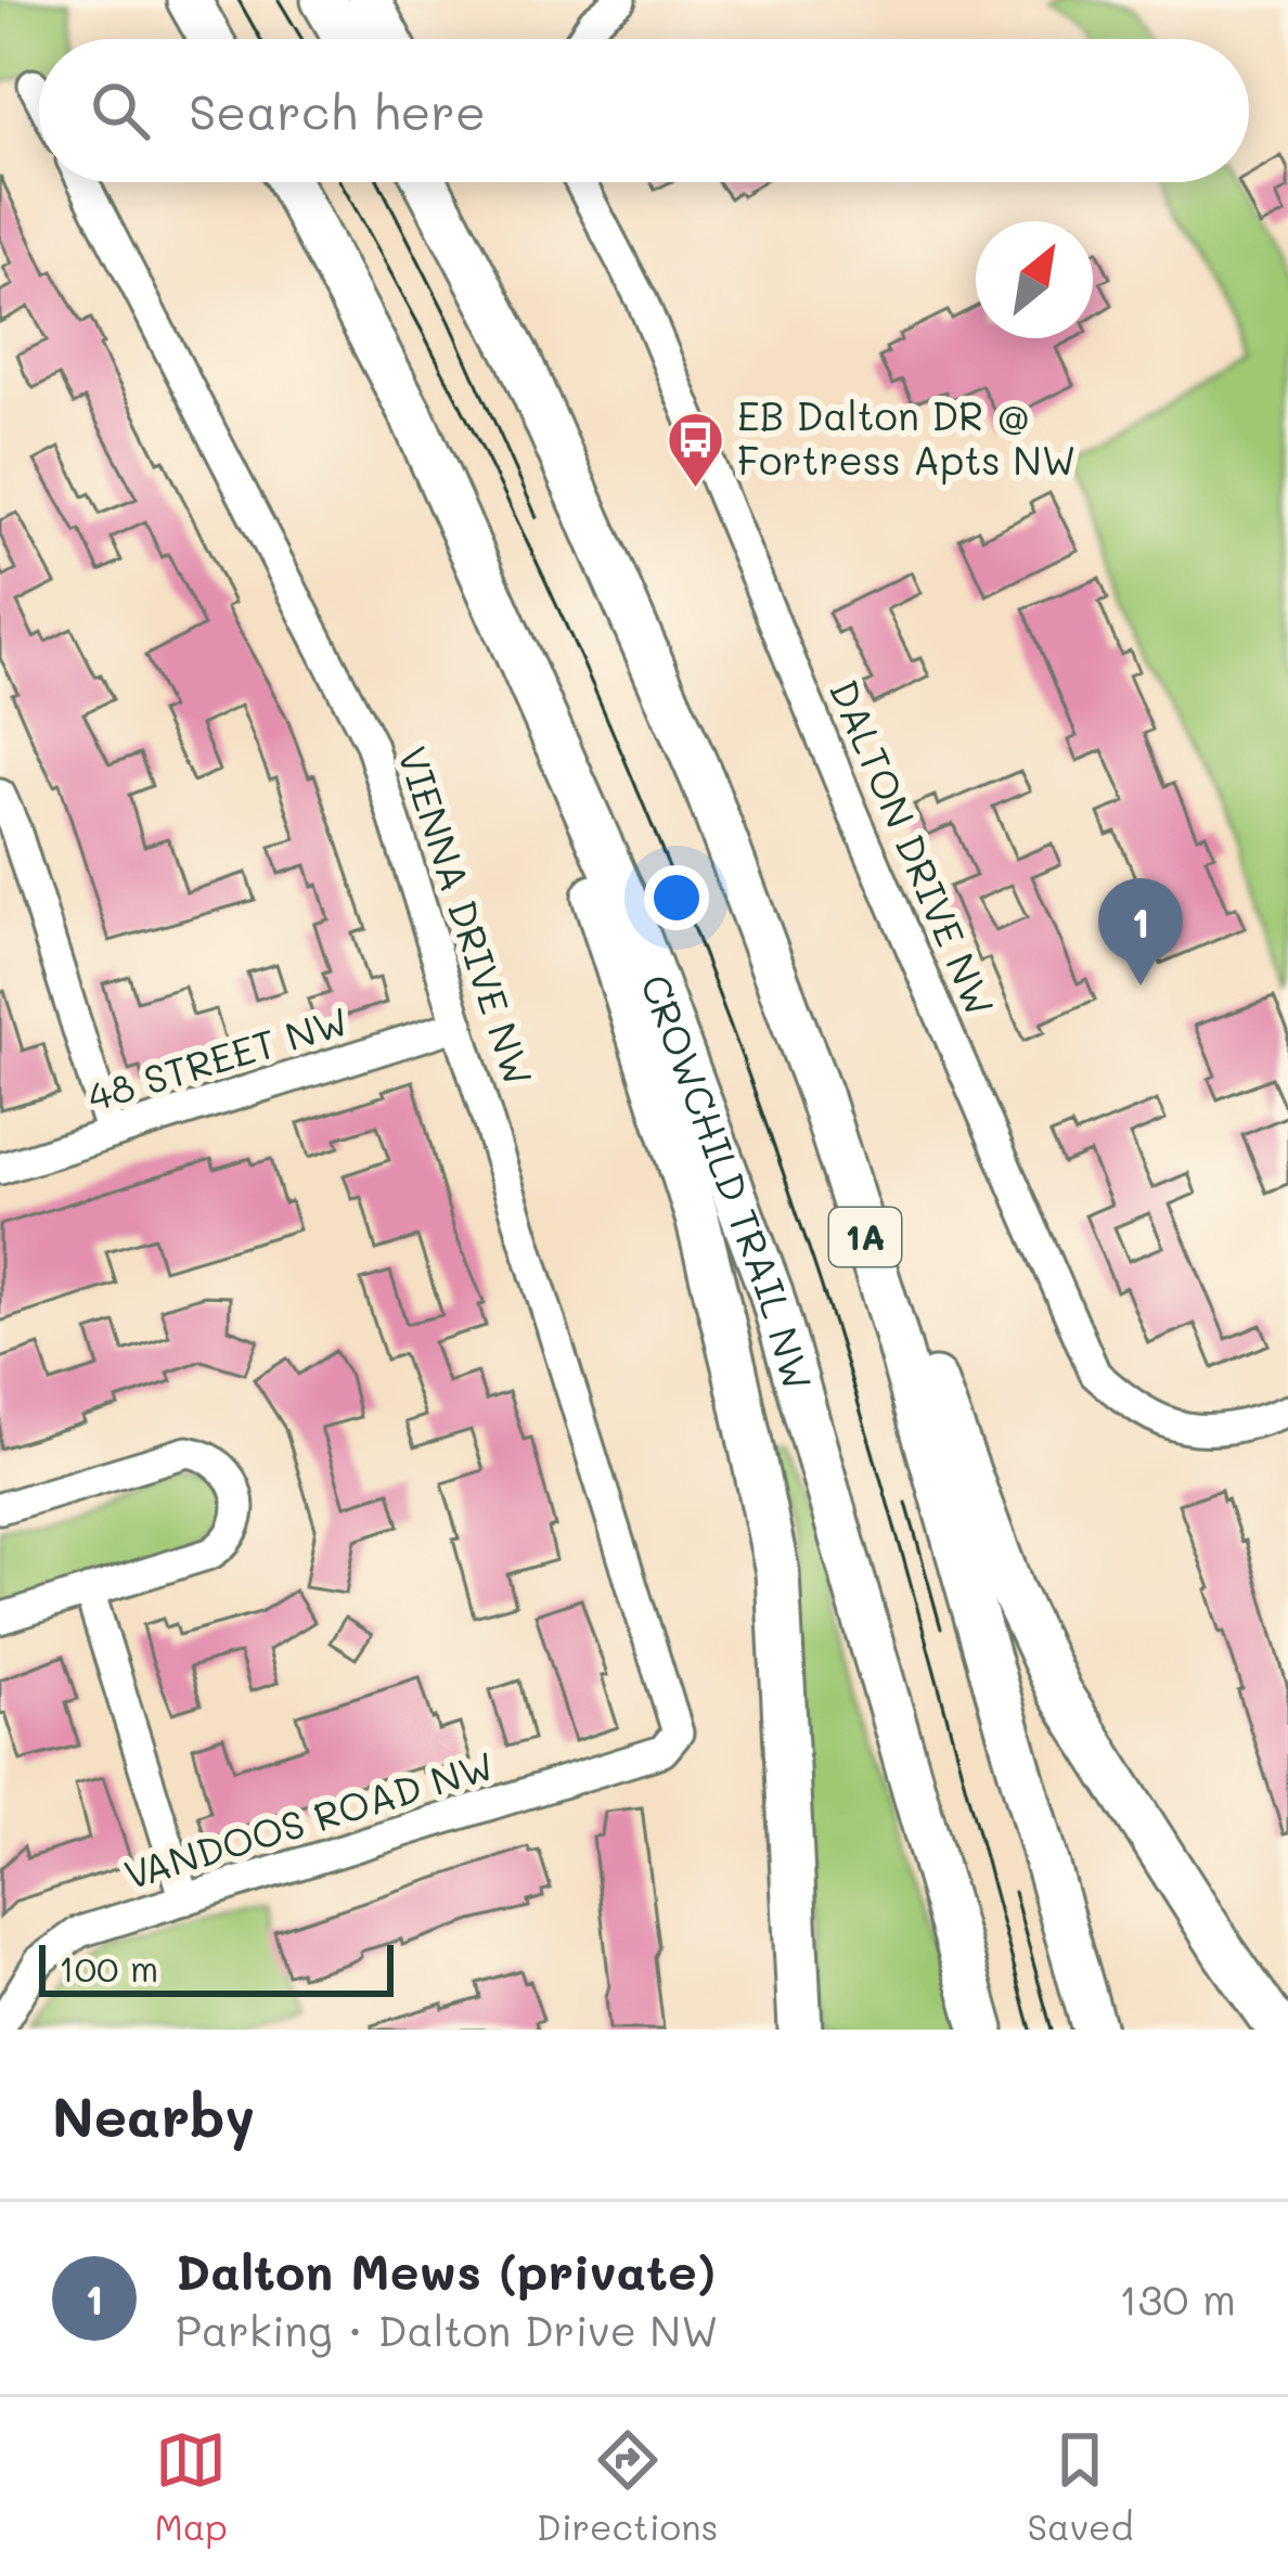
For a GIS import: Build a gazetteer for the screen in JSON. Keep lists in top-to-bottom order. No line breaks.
{"streets":{"highway":["CROWCHILD TRAIL NW","1A"],"street":["DALTON DRIVE NW","VIENNA DRIVE NW","48 STREET NW","VANDOOS ROAD NW"]},"crossings":[["VIENNA DRIVE NW","48 STREET NW"],["VIENNA DRIVE NW","VANDOOS ROAD NW"]],"places":{"bus stop":["EB Dalton DR @ Fortress Apts NW"]},"scale_bar":"100 m","north":"top right","page":{"search":"Search here","pins":"1","scale":"100 m","heading":"Nearby","list":[{"mark":"1","name":"Dalton Mews (private)","note":"Parking · Dalton Drive NW","value":"130 m"}],"nav":["Map","Directions","Saved"]}}
